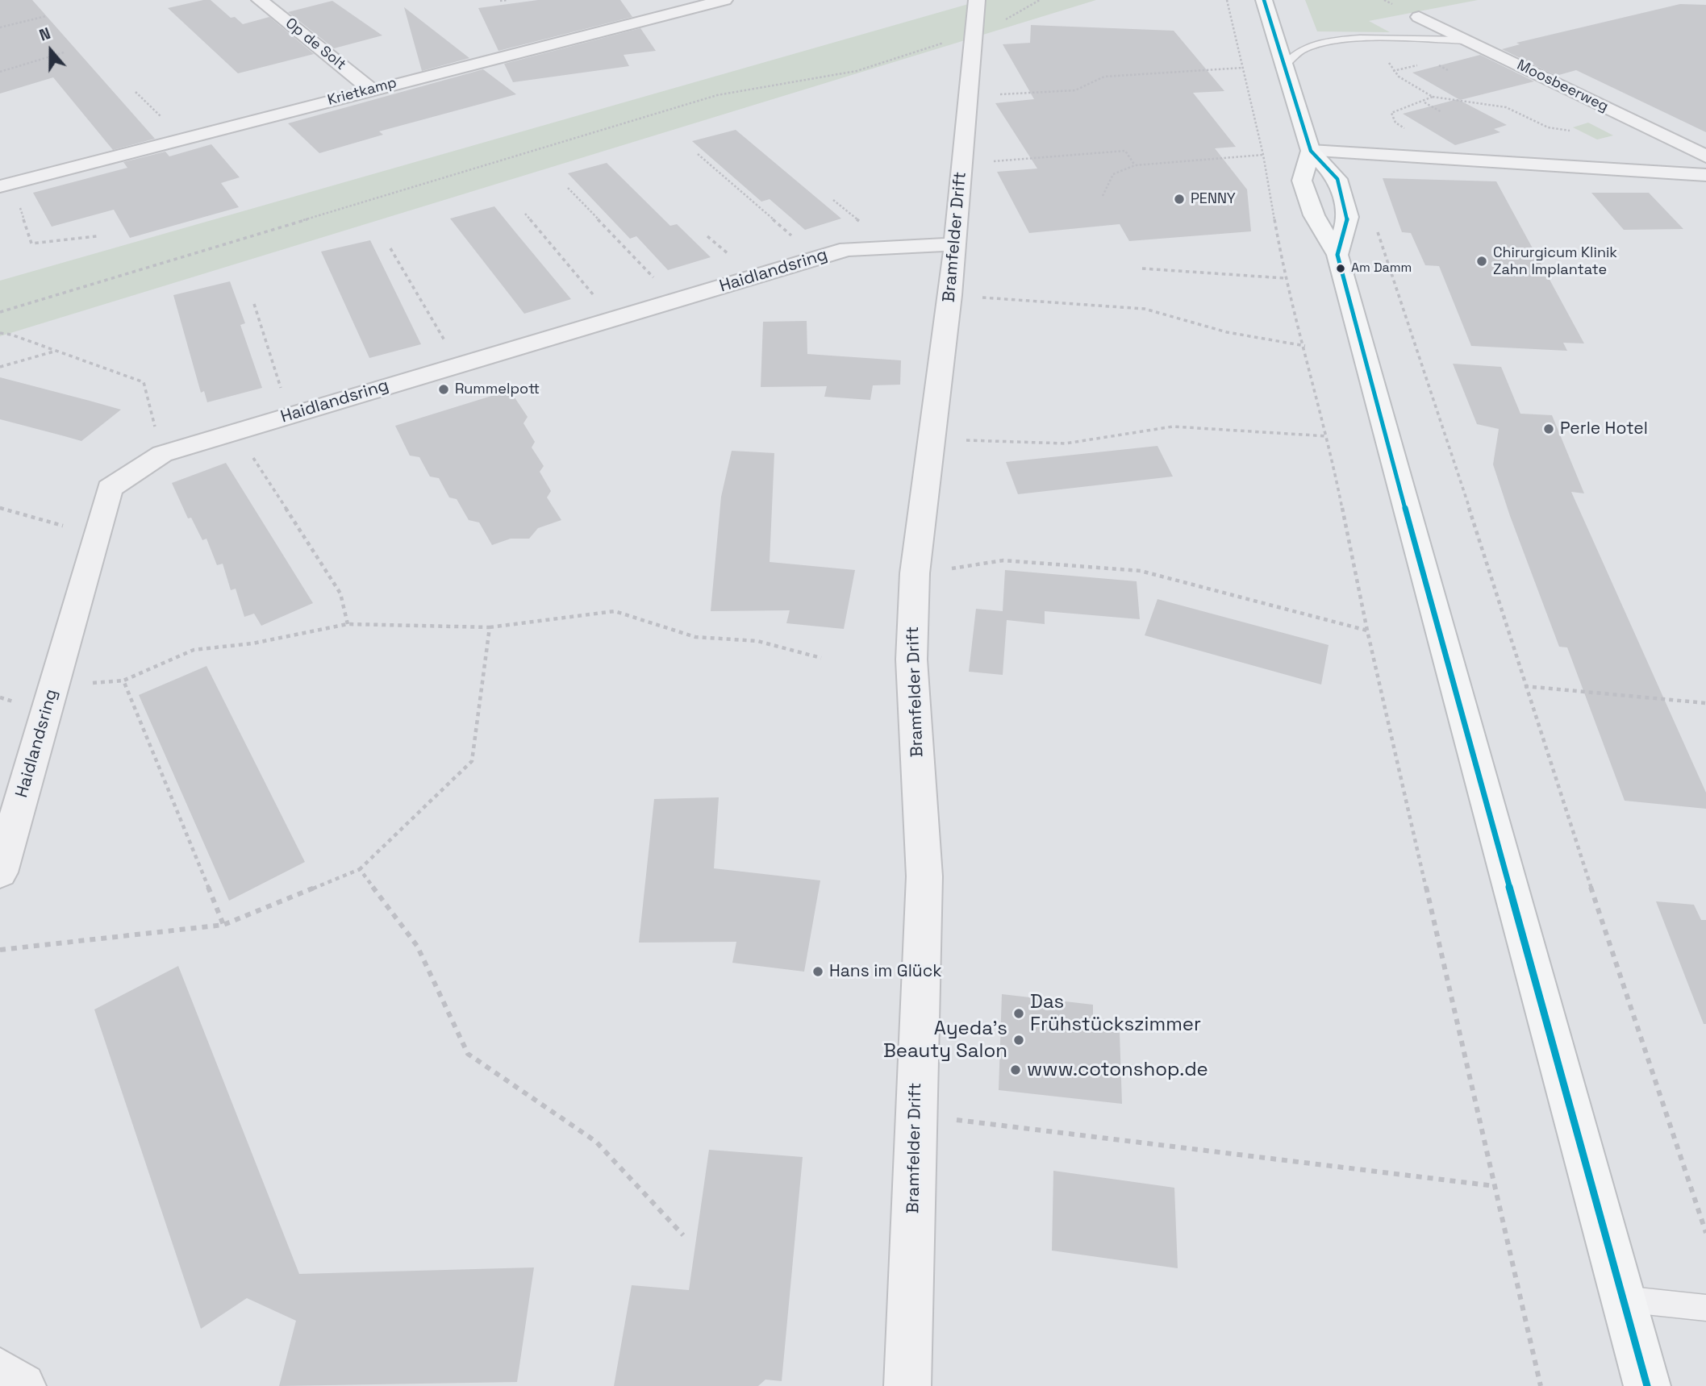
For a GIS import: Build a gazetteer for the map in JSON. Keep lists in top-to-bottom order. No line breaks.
{"streets":{"street":["Op de Solt","Moosbeerweg","Krietkamp","Bramfelder Drift","Haidlandsring"]},"crossings":[["Op de Solt","Krietkamp"],["Bramfelder Drift","Haidlandsring"]],"places":["PENNY","Chirurgicum Klinik Zahn Implantate","Am Damm","Rummelpott","Perle Hotel","Hans im Glück","Das Frühstückszimmer","Ayeda's Beauty Salon","www.cotonshop.de"],"north":"top"}
